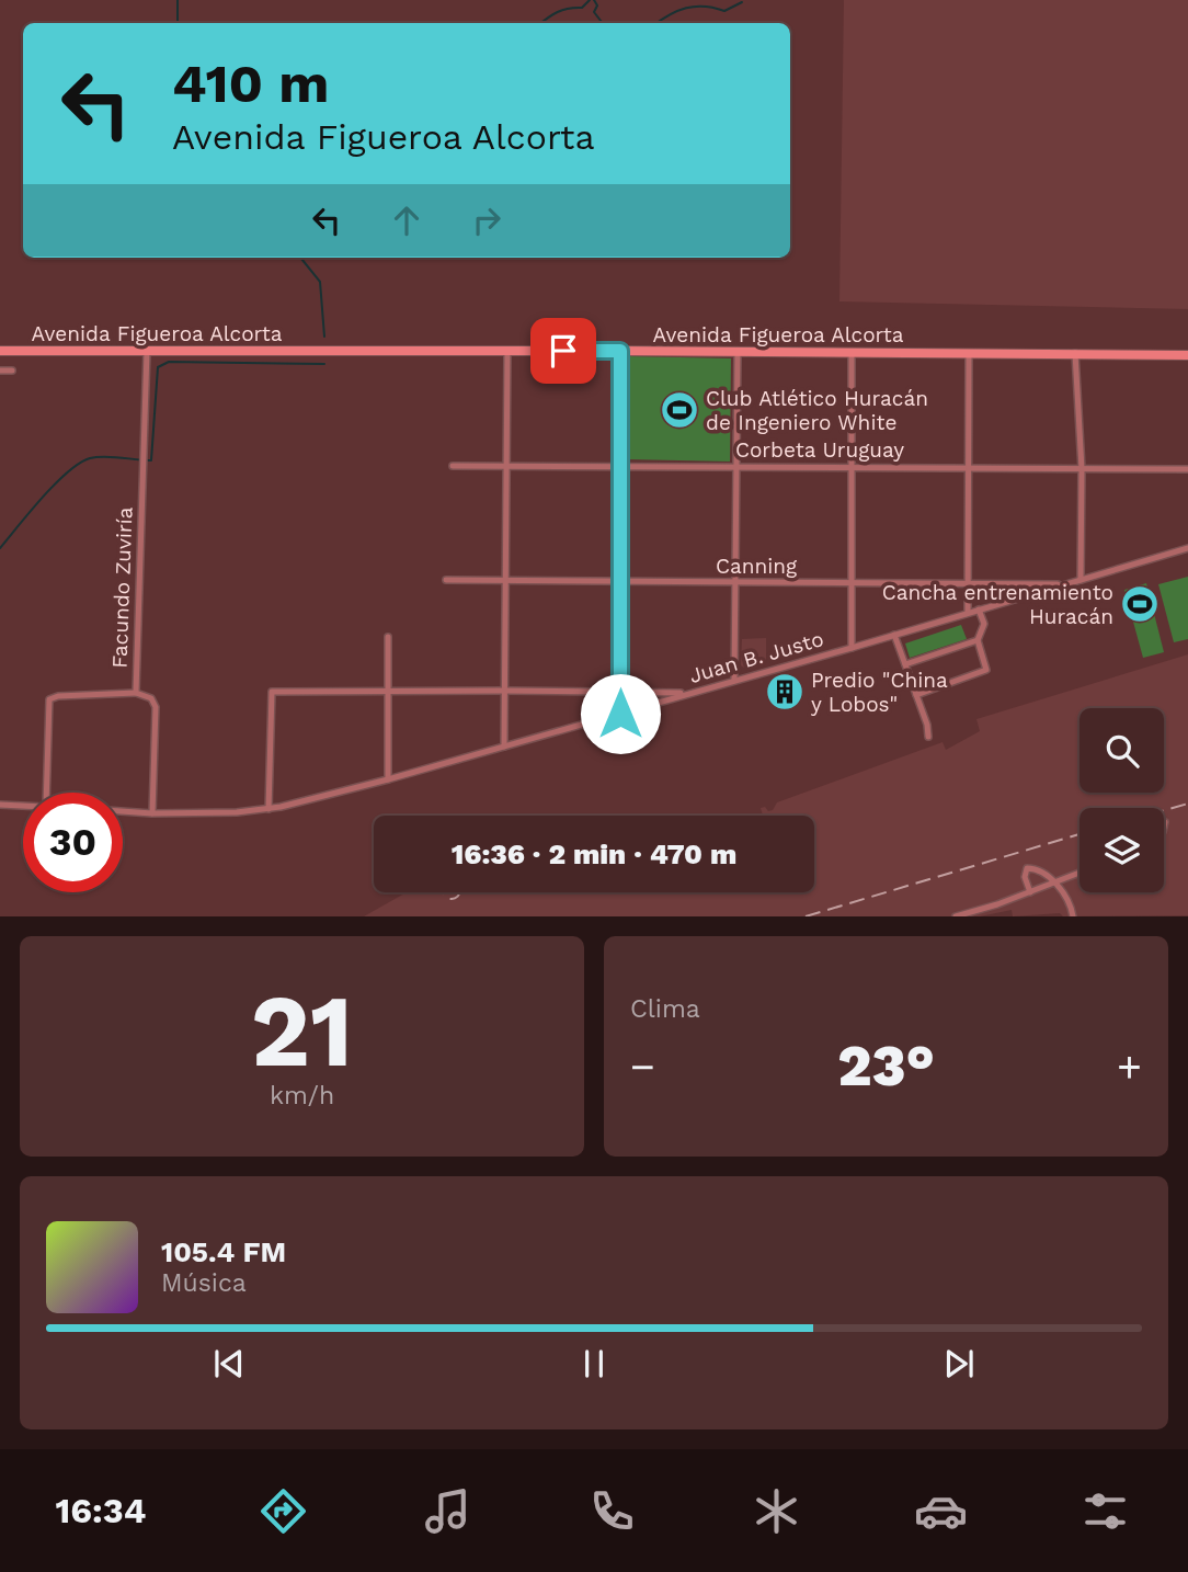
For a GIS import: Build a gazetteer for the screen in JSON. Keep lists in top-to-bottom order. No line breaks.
{"streets":{"main road":["Avenida Figueroa Alcorta"],"street":["Corbeta Uruguay","Canning","Facundo Zuviría","Juan B. Justo"]},"crossings":[["Avenida Figueroa Alcorta","Facundo Zuviría"],["Canning","Juan B. Justo"],["Facundo Zuviría","Juan B. Justo"]],"places":{"sports":["Club Atlético Huracán de Ingeniero White","Cancha entrenamiento Huracán"],"building":["Predio \"China y Lobos\""]},"page":{"turn":["410 m","Avenida Figueroa Alcorta"],"limit":"30","trip":"16:36 · 2 min · 470 m","tile":[["21","km/h"],"Clima"],"heat":["−","23°","+"],"song":["105.4 FM","Música"],"tabs":"16:34"}}
